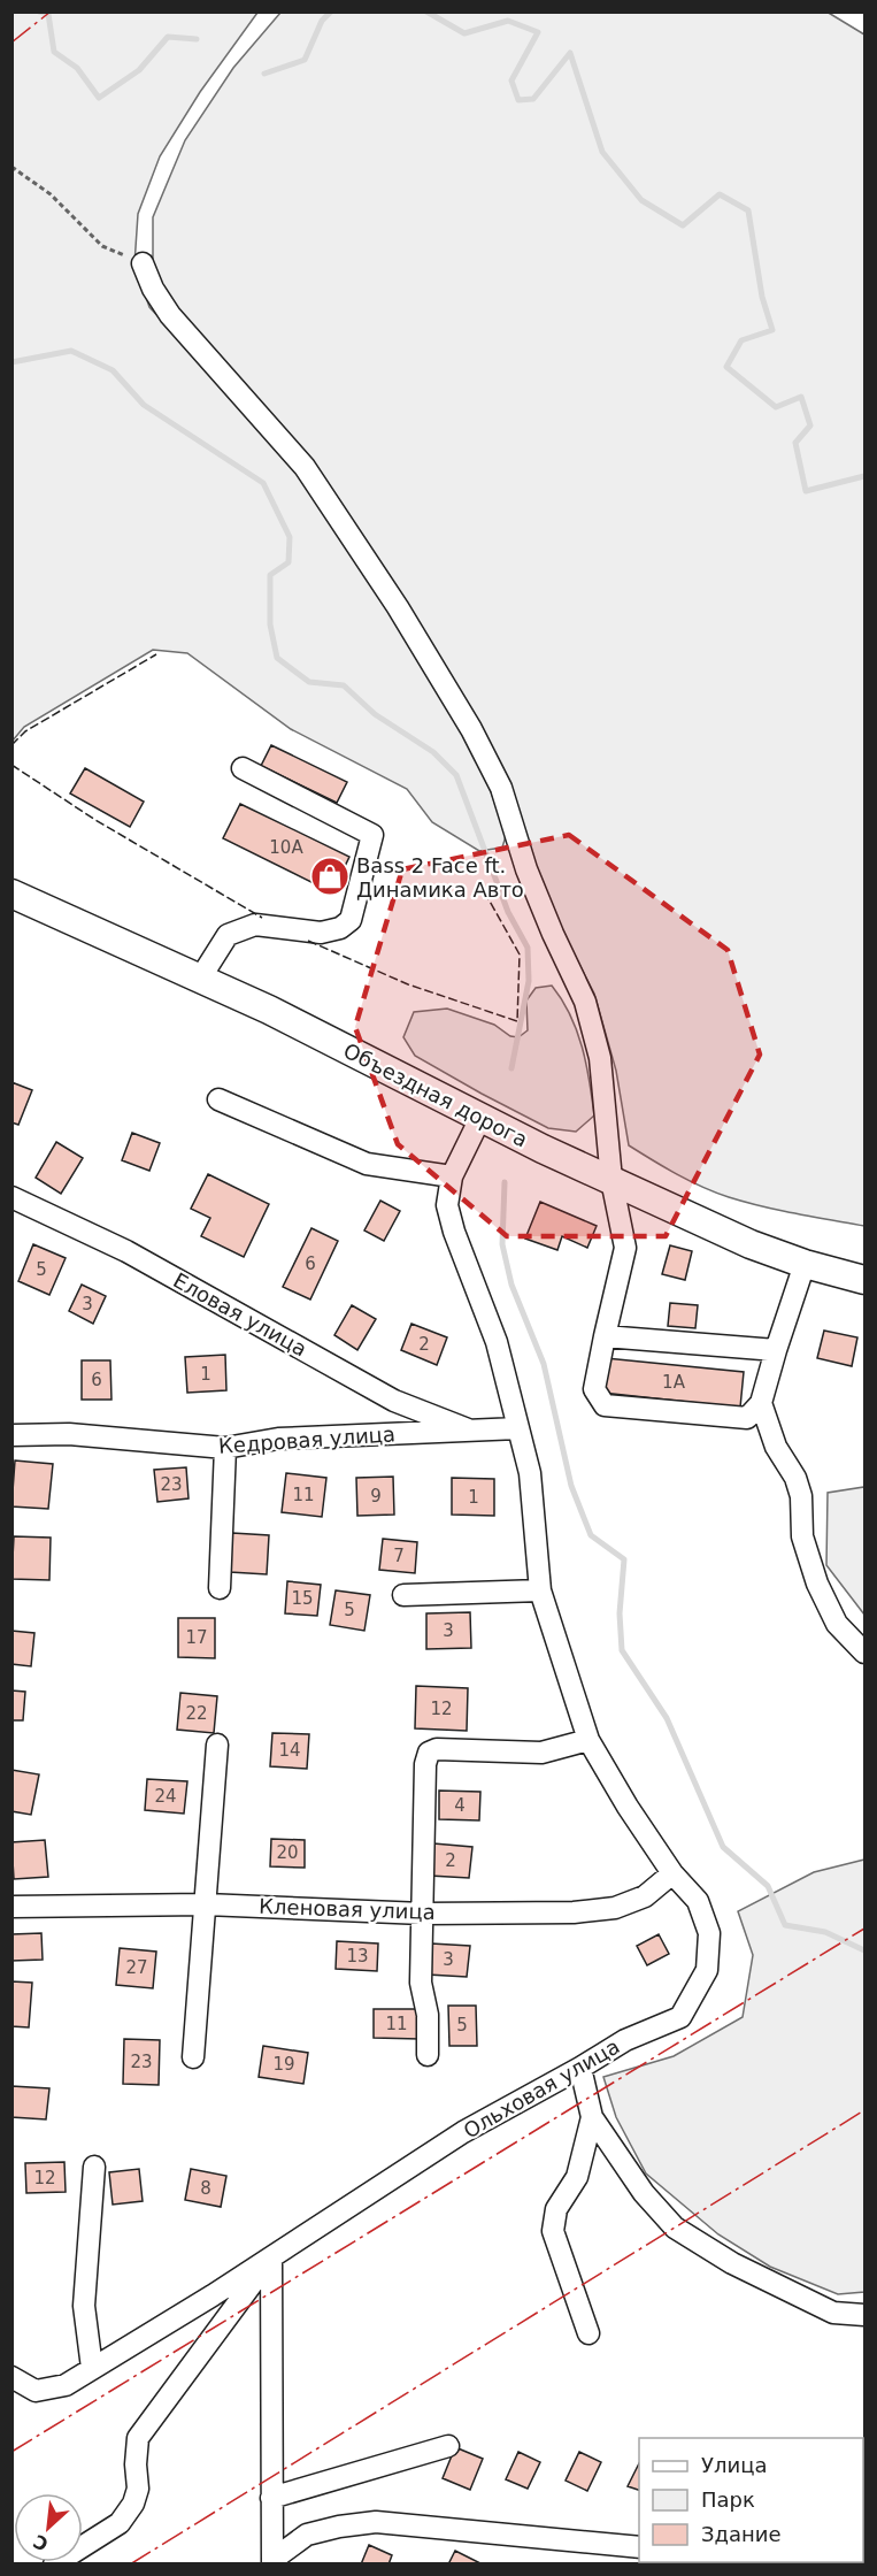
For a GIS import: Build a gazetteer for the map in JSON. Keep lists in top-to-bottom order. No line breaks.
{"streets":{"main road":["Объездная дорога"],"street":["Еловая улица","Кедровая улица","Кленовая улица","Ольховая улица"]},"crossings":[["Еловая улица","Кедровая улица"],["Кедровая улица","Ольховая улица"],["Кленовая улица","Ольховая улица"]],"places":{"shop":["Bass 2 Face ft. Динамика Авто"]},"house_numbers":["10А","6","5","3","2","1","6","1А","23","11","9","1","7","15","5","3","17","12","22","14","24","4","20","2","13","3","27","11","5","23","19","12","8"],"legend":["Улица","Парк","Здание"],"north":"bottom left"}
